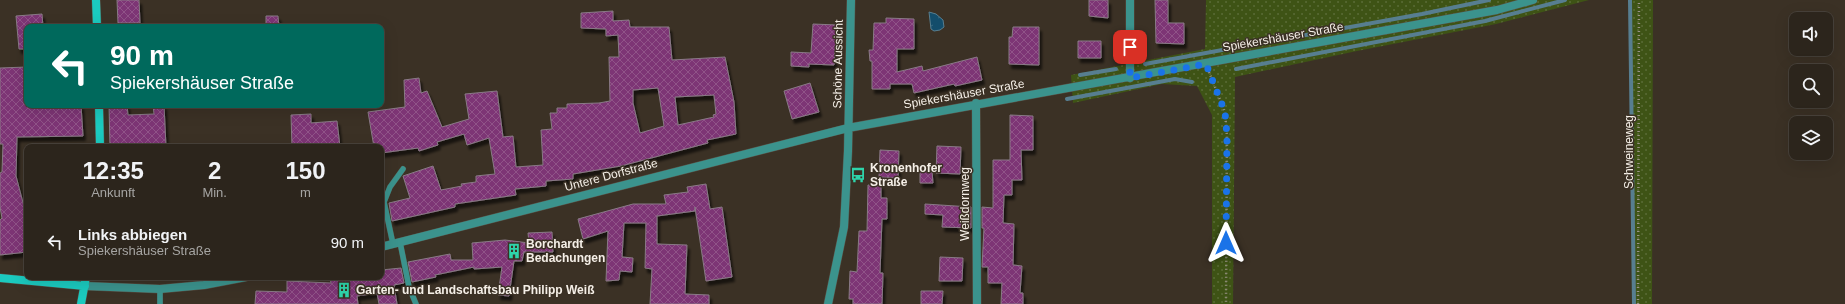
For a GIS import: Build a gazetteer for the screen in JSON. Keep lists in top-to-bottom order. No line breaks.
{"streets":{"street":["Spiekershäuser Straße","Schöne Aussicht","Untere Dorfstraße","Weißdornweg"],"path":["Schweineweg"]},"crossings":[["Spiekershäuser Straße","Schöne Aussicht"],["Spiekershäuser Straße","Untere Dorfstraße"],["Spiekershäuser Straße","Weißdornweg"],["Schöne Aussicht","Untere Dorfstraße"]],"places":{"bus stop":["Kronenhofer Straße"],"building":["Borchardt Bedachungen","Garten- und Landschaftsbau Philipp Weiß"]},"page":{"turn":["90 m","Spiekershäuser Straße"],"eta":["12:35","Ankunft","2","Min.","150","m"],"list":[{"name":"Links abbiegen","note":"Spiekershäuser Straße","value":"90 m"}]}}
